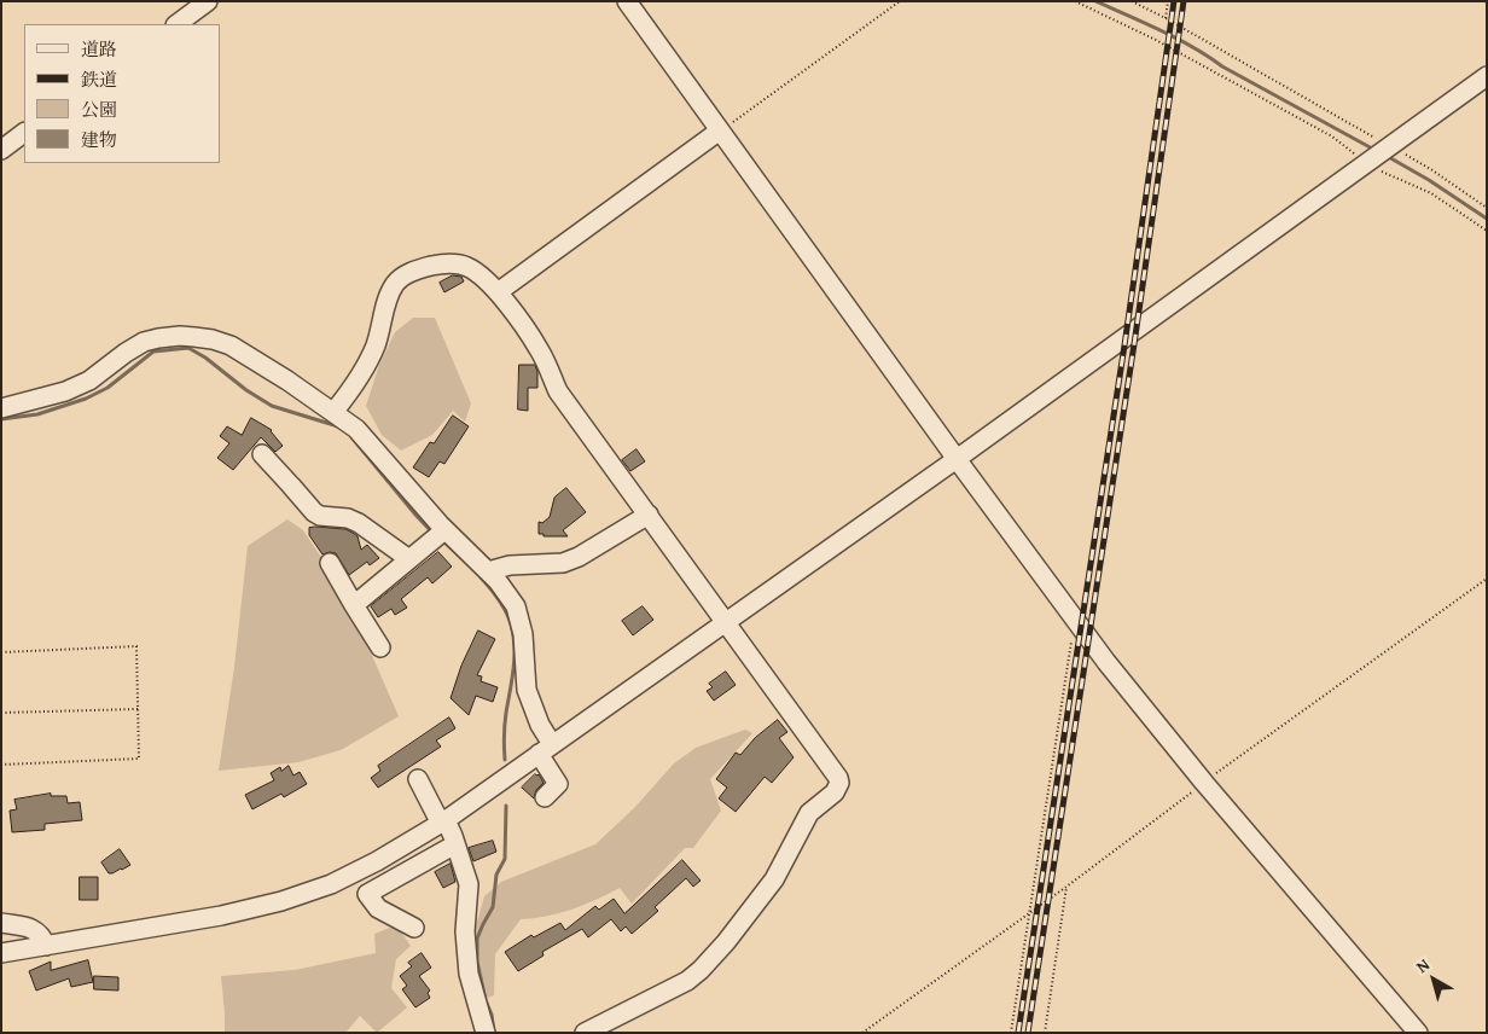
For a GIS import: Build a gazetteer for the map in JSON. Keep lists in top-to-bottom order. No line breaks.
{"legend":["道路","鉄道","公園","建物"],"north":"top left"}
